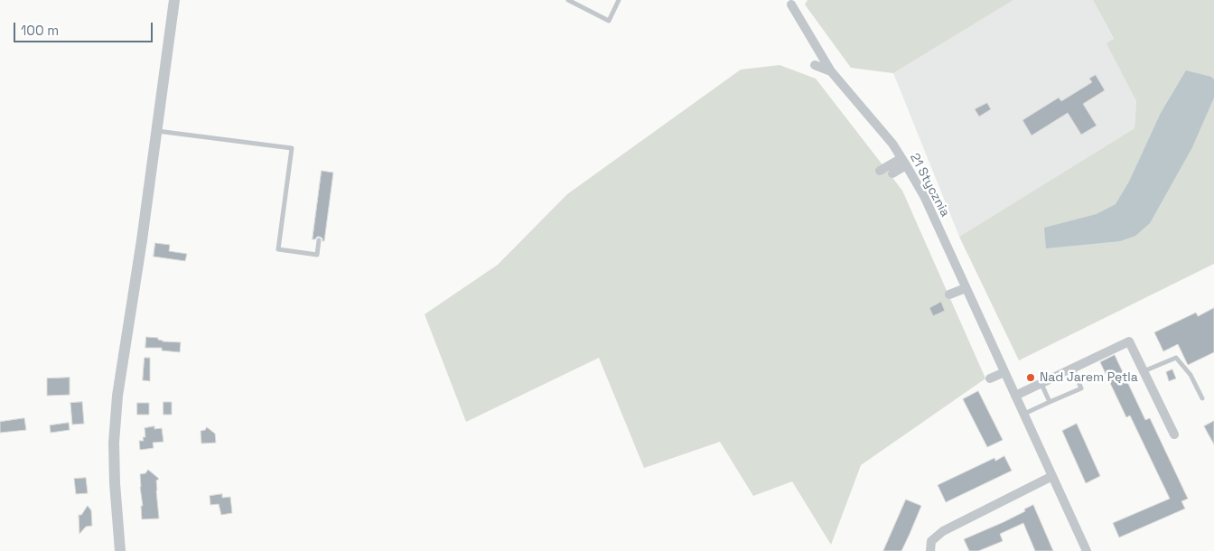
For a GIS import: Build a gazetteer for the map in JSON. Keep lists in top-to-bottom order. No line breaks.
{"streets":{"street":["21 Stycznia"]},"places":["Nad Jarem Pętla"],"scale_bar":"100 m"}
